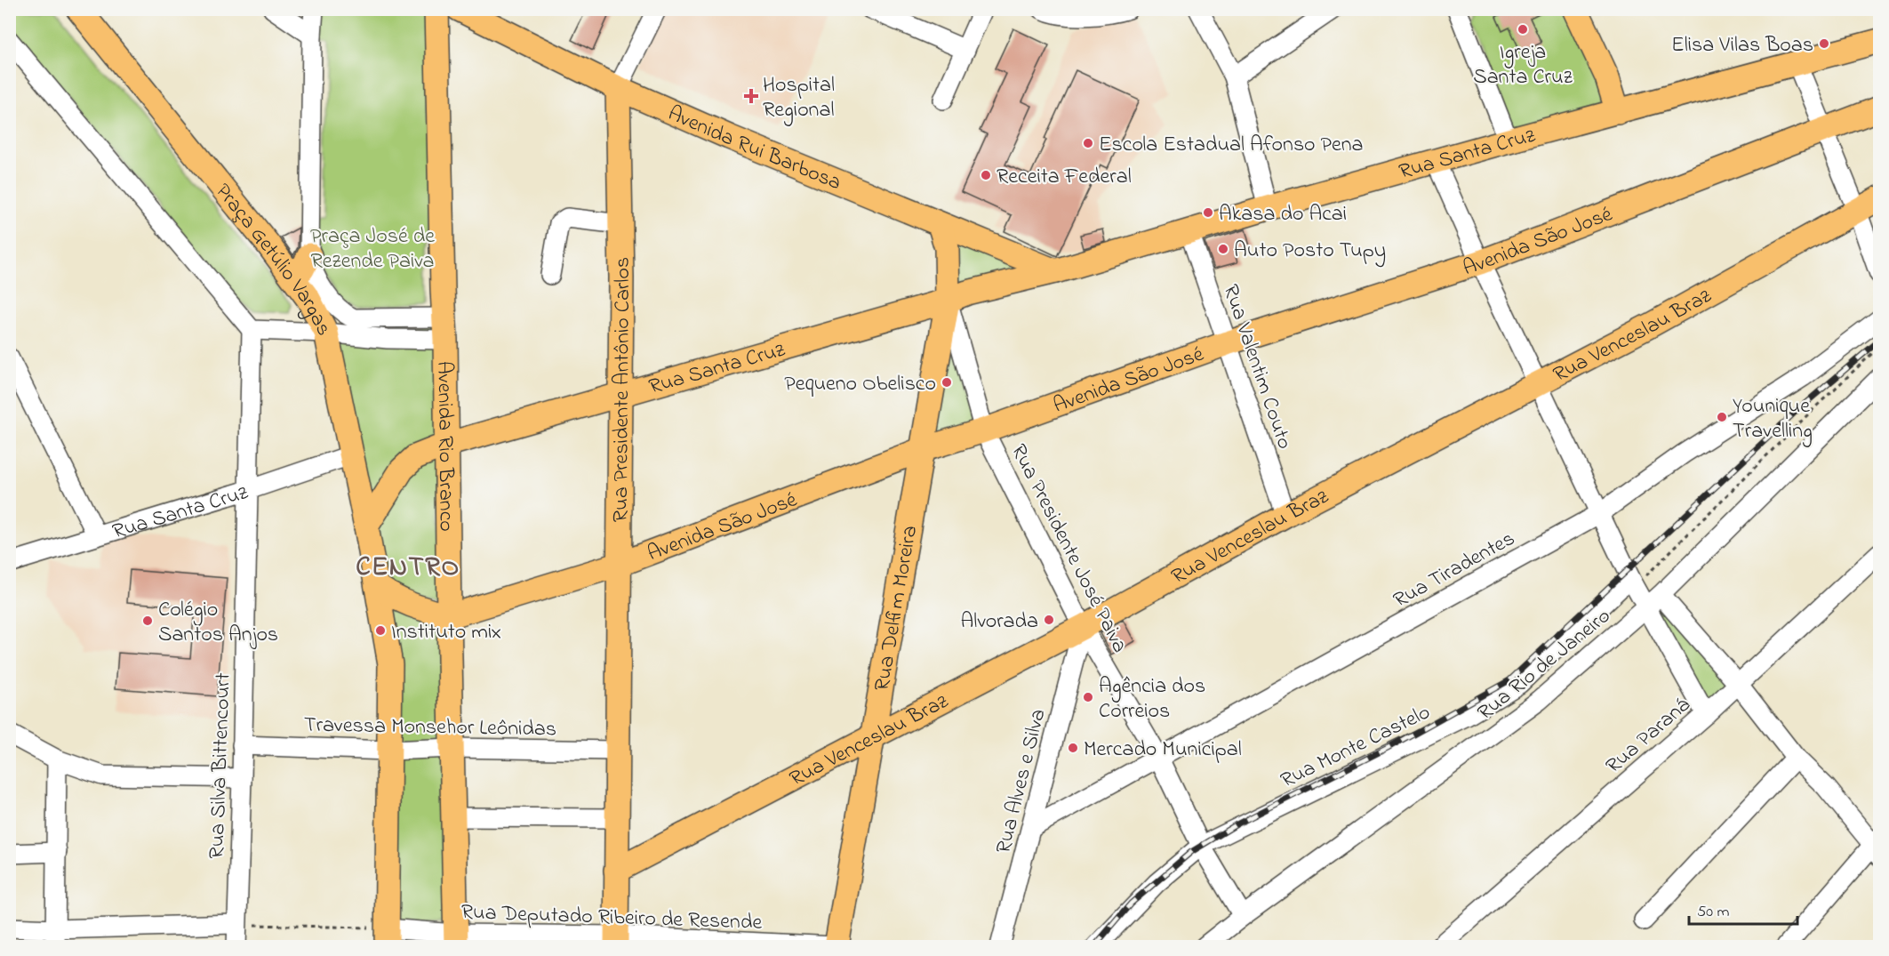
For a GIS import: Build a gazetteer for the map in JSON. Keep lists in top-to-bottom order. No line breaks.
{"streets":{"main road":["Avenida Rui Barbosa","Rua Santa Cruz","Avenida São José","Praça Getúlio Vargas","Rua Venceslau Braz","Rua Presidente Antônio Carlos","Avenida Rio Branco","Rua Delfim Moreira"],"street":["Rua Valentim Couto","Rua Presidente José Paiva","Rua Tiradentes","Rua Rio de Janeiro","Travessa Monsehor Leônidas","Rua Paraná","Rua Monte Castelo","Rua Silva Bittencourt","Rua Alves e Silva","Rua Deputado Ribeiro de Resende"]},"crossings":[["Avenida Rui Barbosa","Rua Santa Cruz"],["Avenida Rui Barbosa","Rua Presidente Antônio Carlos"],["Avenida Rui Barbosa","Rua Delfim Moreira"],["Rua Santa Cruz","Rua Valentim Couto"],["Rua Santa Cruz","Rua Presidente Antônio Carlos"],["Rua Santa Cruz","Avenida Rio Branco"],["Rua Santa Cruz","Rua Presidente José Paiva"],["Rua Santa Cruz","Rua Delfim Moreira"],["Rua Santa Cruz","Rua Silva Bittencourt"],["Avenida São José","Rua Valentim Couto"],["Avenida São José","Rua Presidente Antônio Carlos"],["Avenida São José","Avenida Rio Branco"],["Avenida São José","Rua Presidente José Paiva"],["Avenida São José","Rua Delfim Moreira"],["Praça Getúlio Vargas","Rua Silva Bittencourt"],["Rua Venceslau Braz","Rua Valentim Couto"],["Rua Venceslau Braz","Rua Presidente Antônio Carlos"],["Rua Venceslau Braz","Rua Presidente José Paiva"],["Rua Venceslau Braz","Rua Delfim Moreira"],["Rua Venceslau Braz","Rua Alves e Silva"],["Rua Presidente Antônio Carlos","Travessa Monsehor Leônidas"],["Rua Presidente Antônio Carlos","Rua Deputado Ribeiro de Resende"],["Avenida Rio Branco","Travessa Monsehor Leônidas"],["Avenida Rio Branco","Rua Deputado Ribeiro de Resende"],["Rua Presidente José Paiva","Rua Tiradentes"],["Rua Presidente José Paiva","Rua Delfim Moreira"],["Rua Presidente José Paiva","Rua Rio de Janeiro"],["Rua Presidente José Paiva","Rua Monte Castelo"],["Rua Presidente José Paiva","Rua Alves e Silva"],["Rua Tiradentes","Rua Alves e Silva"],["Rua Delfim Moreira","Rua Deputado Ribeiro de Resende"],["Travessa Monsehor Leônidas","Rua Silva Bittencourt"]],"districts":["CENTRO"],"parks":["Praça José de Rezende Paiva"],"places":{"other":["Igreja Santa Cruz","Elisa Vilas Boas","Escola Estadual Afonso Pena","Receita Federal","Akasa do Acai","Auto Posto Tupy","Pequeno Obelisco","Younique Travelling","Alvorada","Colégio Santos Anjos","Instituto mix","Agência dos Correios","Mercado Municipal"],"health":["Hospital Regional"]},"scale_bar":"50 m"}
